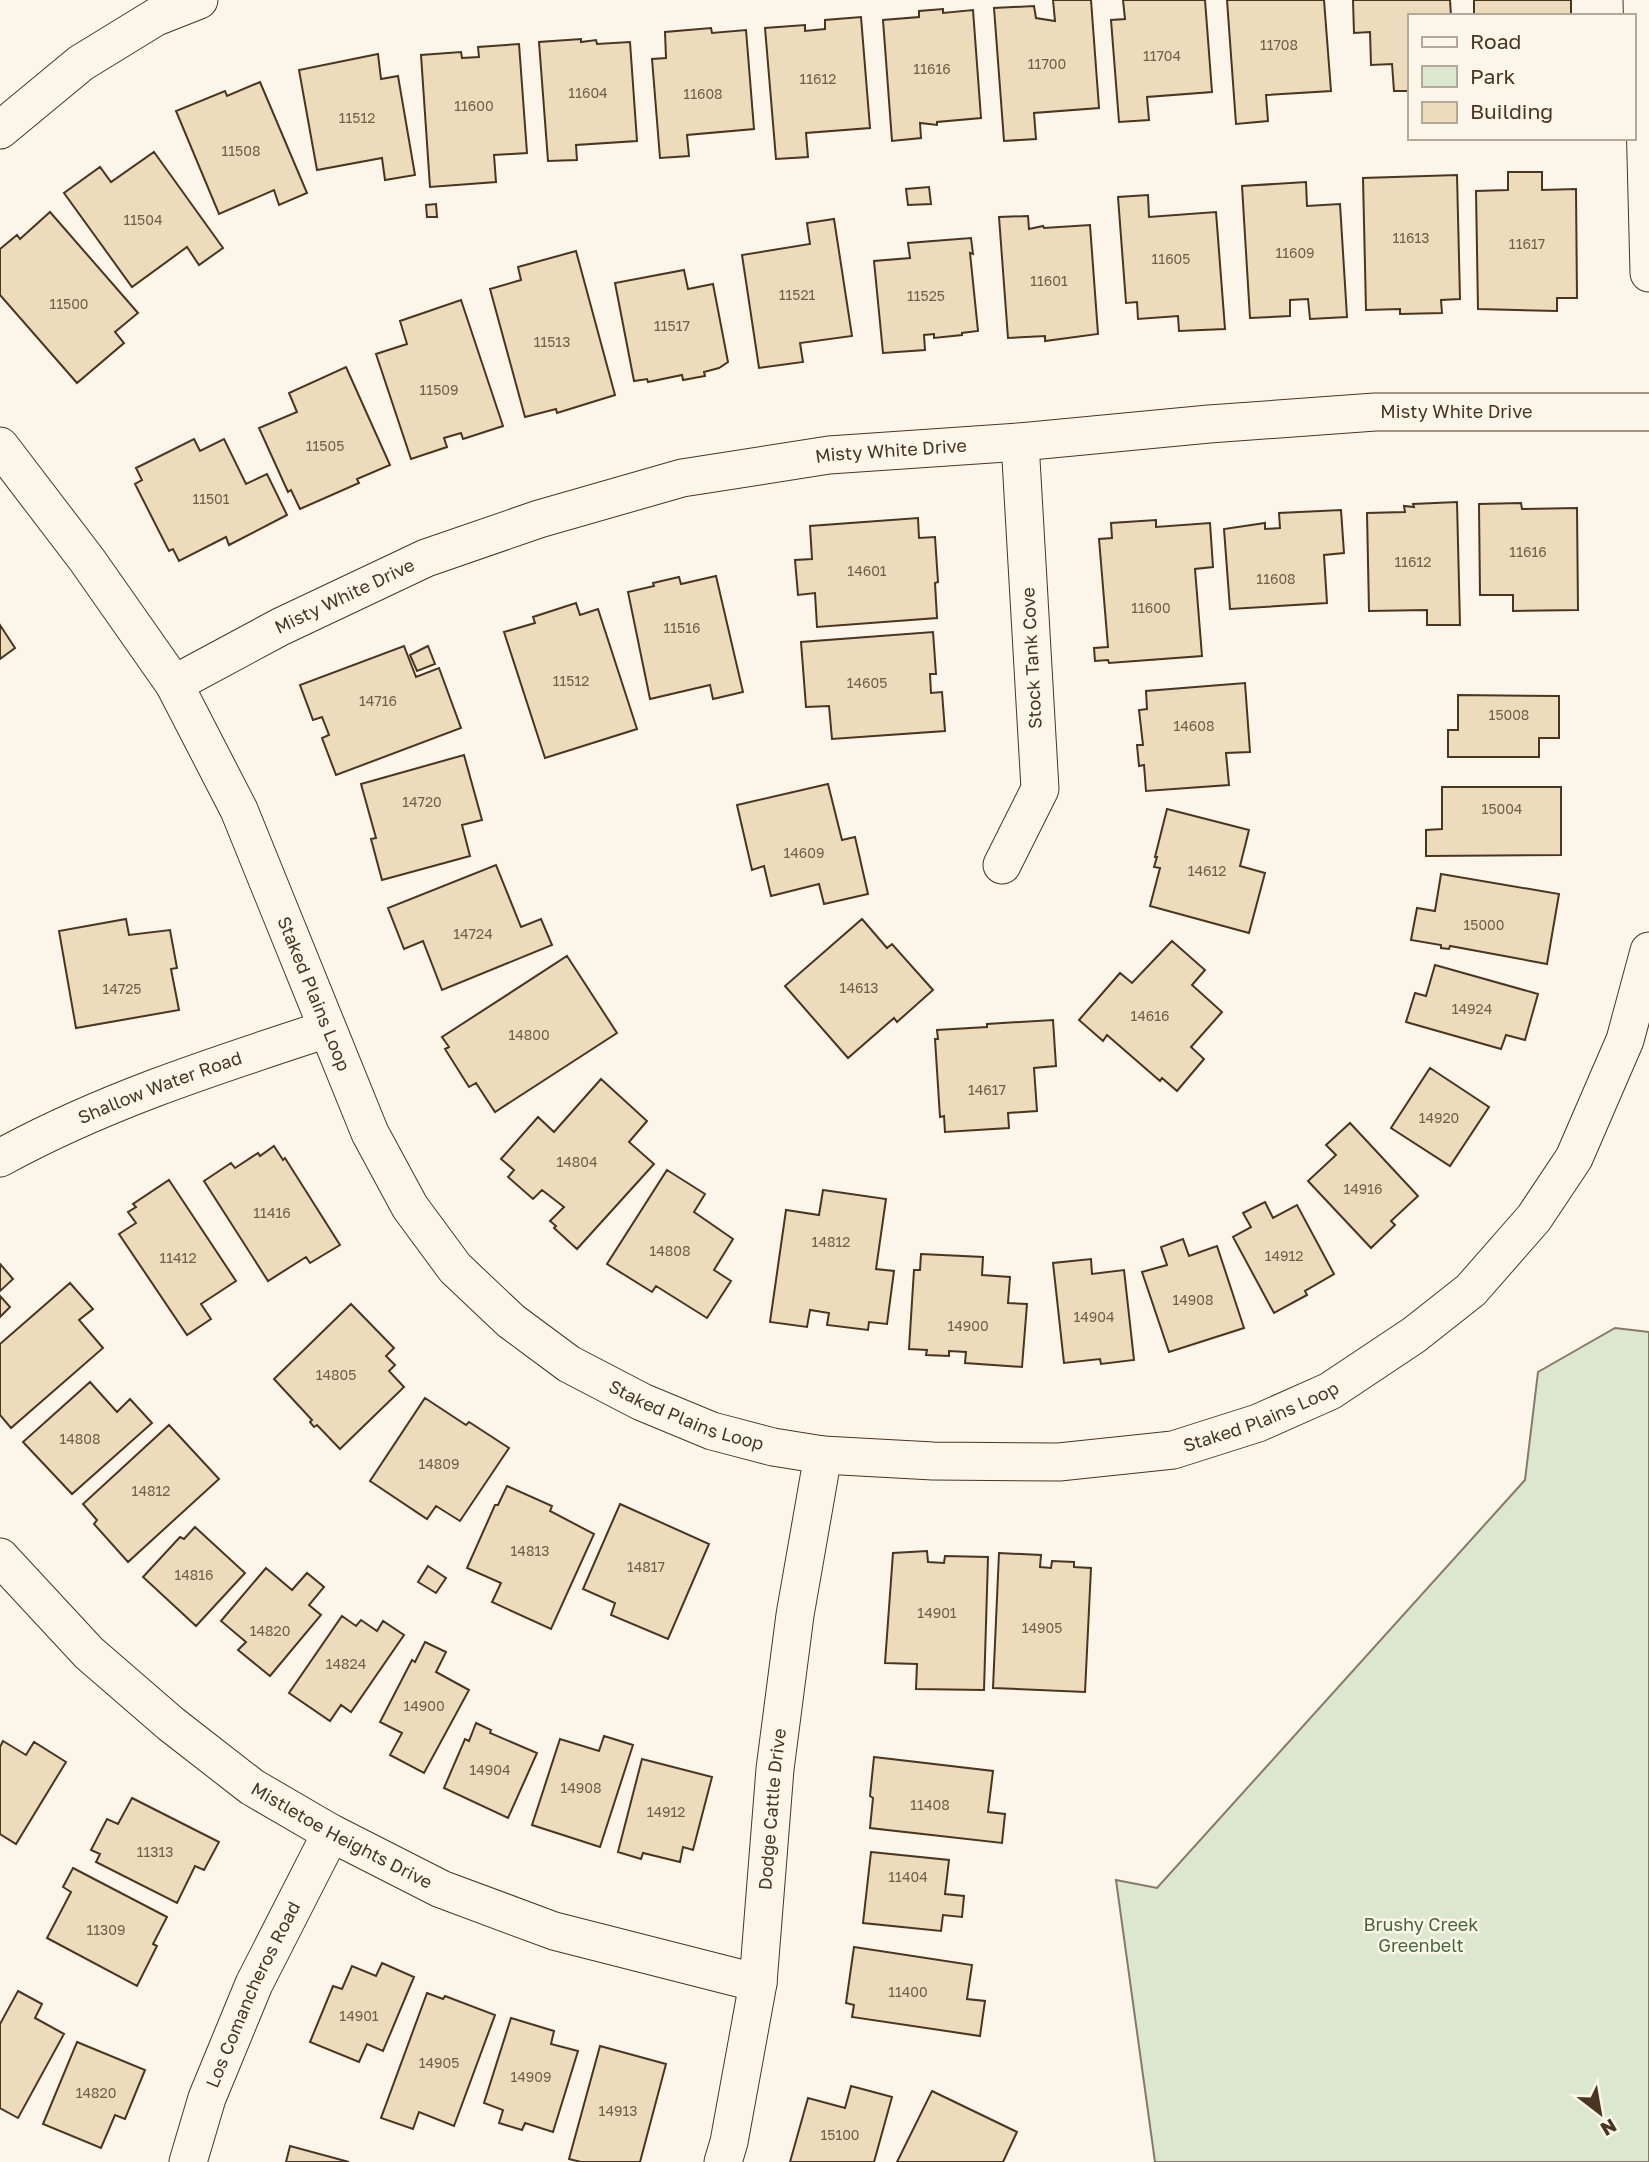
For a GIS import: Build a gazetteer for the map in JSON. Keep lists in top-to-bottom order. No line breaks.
{"streets":{"street":["Misty White Drive","Stock Tank Cove","Staked Plains Loop","Shallow Water Road","Dodge Cattle Drive","Mistletoe Heights Drive","Los Comancheros Road"]},"crossings":[["Misty White Drive","Stock Tank Cove"],["Misty White Drive","Staked Plains Loop"],["Staked Plains Loop","Shallow Water Road"],["Staked Plains Loop","Dodge Cattle Drive"],["Dodge Cattle Drive","Mistletoe Heights Drive"],["Mistletoe Heights Drive","Los Comancheros Road"]],"parks":["Brushy Creek Greenbelt"],"house_numbers":["11708","11704","11700","11616","11612","11604","11608","11600","11512","11508","11504","11613","11617","11609","11605","11601","11521","11525","11500","11517","11513","11509","11505","11501","11616","11612","14601","11608","11600","11516","11512","14605","14716","15008","14608","14720","15004","14609","14612","15000","14724","14613","14725","14924","14616","14800","14617","14920","14804","14916","11416","14812","14808","14912","11412","14908","14904","14900","14805","14808","14809","14812","14813","14817","14816","14901","14905","14820","14824","14900","14904","14908","11408","14912","11313","11404","11309","11400","14901","14905","14909","14820","14913","15100"],"legend":["Road","Park","Building"],"north":"bottom right"}
